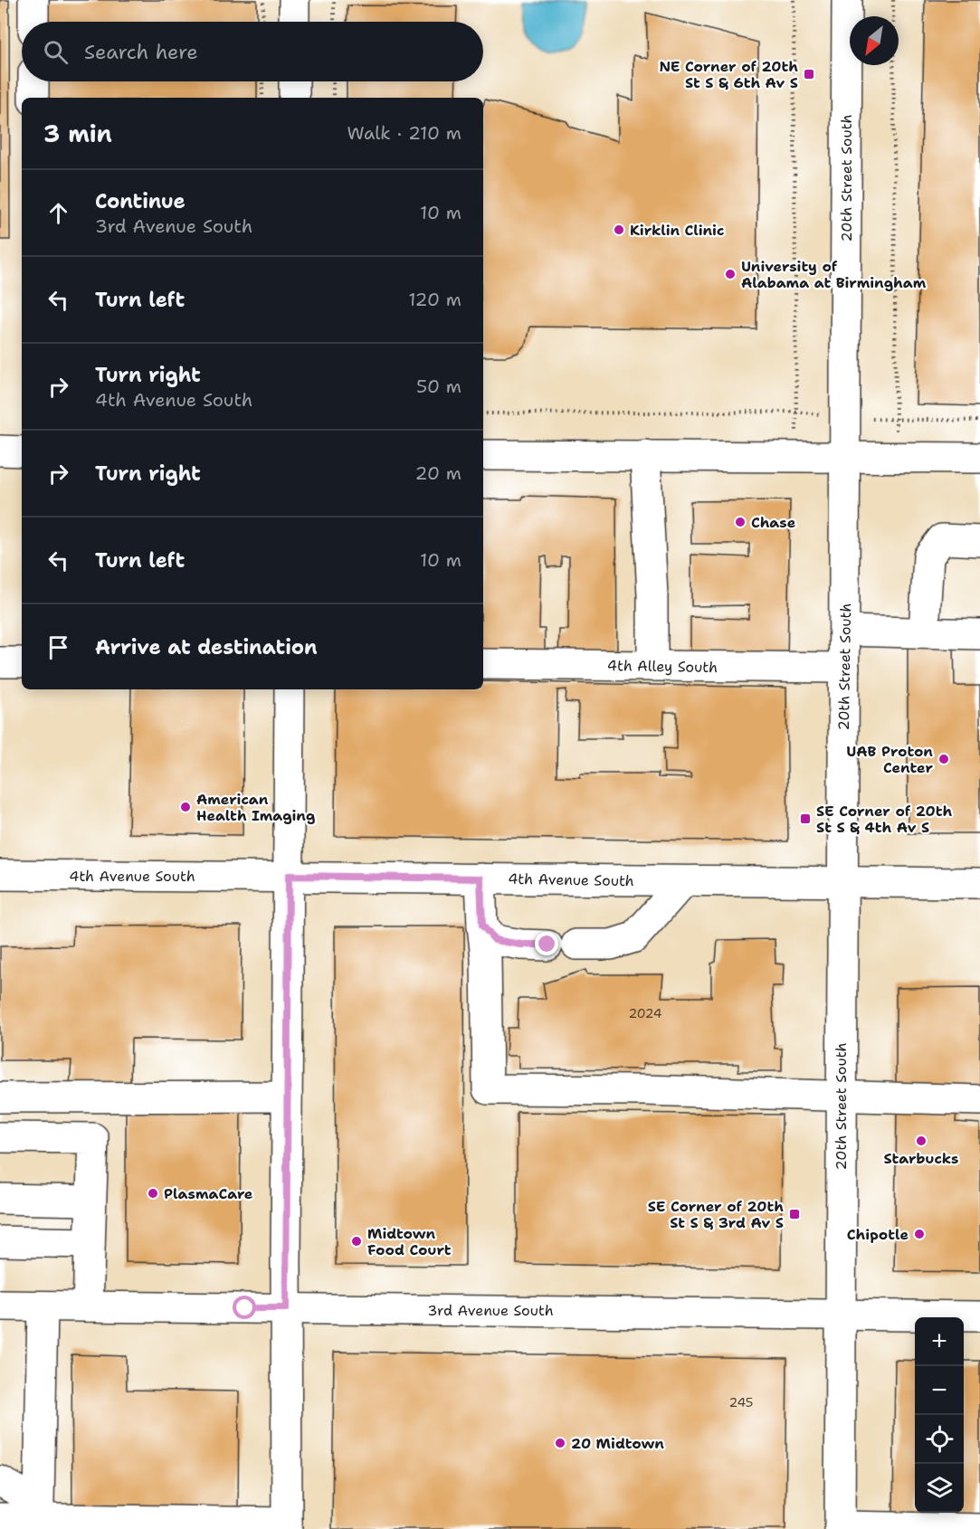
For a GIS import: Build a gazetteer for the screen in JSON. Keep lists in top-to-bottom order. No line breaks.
{"streets":{"street":["20th Street South","4th Alley South","4th Avenue South","3rd Avenue South"]},"crossings":[["20th Street South","4th Alley South"],["20th Street South","4th Avenue South"],["20th Street South","3rd Avenue South"]],"places":{"transit":["NE Corner of 20th St S & 6th Av S","SE Corner of 20th St S & 4th Av S","SE Corner of 20th St S & 3rd Av S"],"other":["Kirklin Clinic","University of Alabama at Birmingham","Chase","UAB Proton Center","American Health Imaging","Starbucks","PlasmaCare","Chipotle","Midtown Food Court","20 Midtown"]},"house_numbers":["2024","245"],"north":"bottom left","page":{"search":"Search here","heading":["3 min","Walk · 210 m"],"list":[["Continue","3rd Avenue South","10 m"],["Turn left","120 m"],["Turn right","4th Avenue South","50 m"],["Turn right","20 m"],["Turn left","10 m"],"Arrive at destination"],"map_buttons":["+","−"]}}
